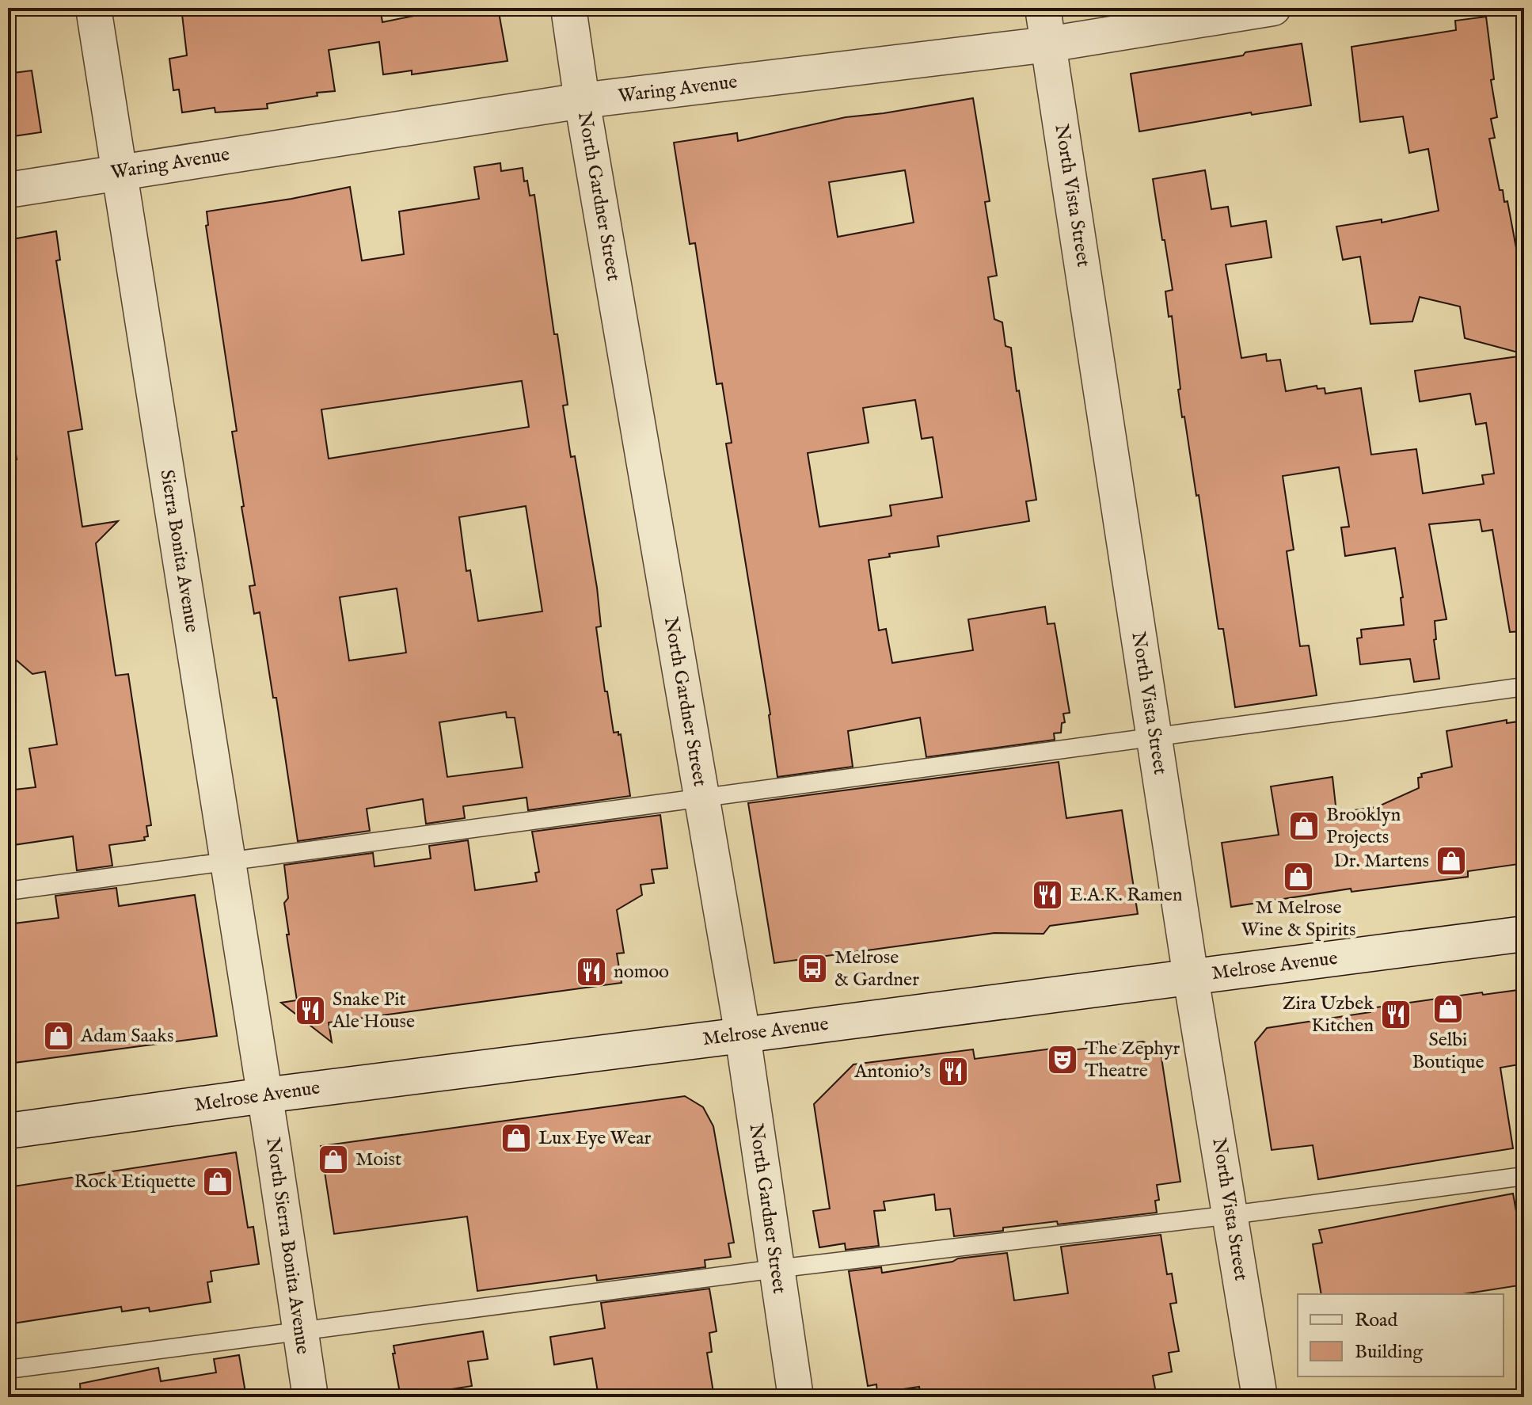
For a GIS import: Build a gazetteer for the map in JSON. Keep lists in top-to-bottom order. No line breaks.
{"streets":{"street":["Waring Avenue","North Vista Street","North Gardner Street","Sierra Bonita Avenue","Melrose Avenue","North Sierra Bonita Avenue"]},"crossings":[["Waring Avenue","North Vista Street"],["Waring Avenue","North Gardner Street"],["Waring Avenue","Sierra Bonita Avenue"],["North Vista Street","Melrose Avenue"],["North Gardner Street","Melrose Avenue"],["Sierra Bonita Avenue","Melrose Avenue"],["Sierra Bonita Avenue","North Sierra Bonita Avenue"],["Melrose Avenue","North Sierra Bonita Avenue"]],"places":{"shop":["Brooklyn Projects","Dr. Martens","M Melrose Wine & Spirits","Selbi Boutique","Adam Saaks","Lux Eye Wear","Moist","Rock Etiquette"],"restaurant":["E.A.K. Ramen","nomoo","Snake Pit Ale House","Zira Uzbek Kitchen","Antonio's"],"bus stop":["Melrose & Gardner"],"theatre":["The Zephyr Theatre"]},"legend":["Road","Building"]}
